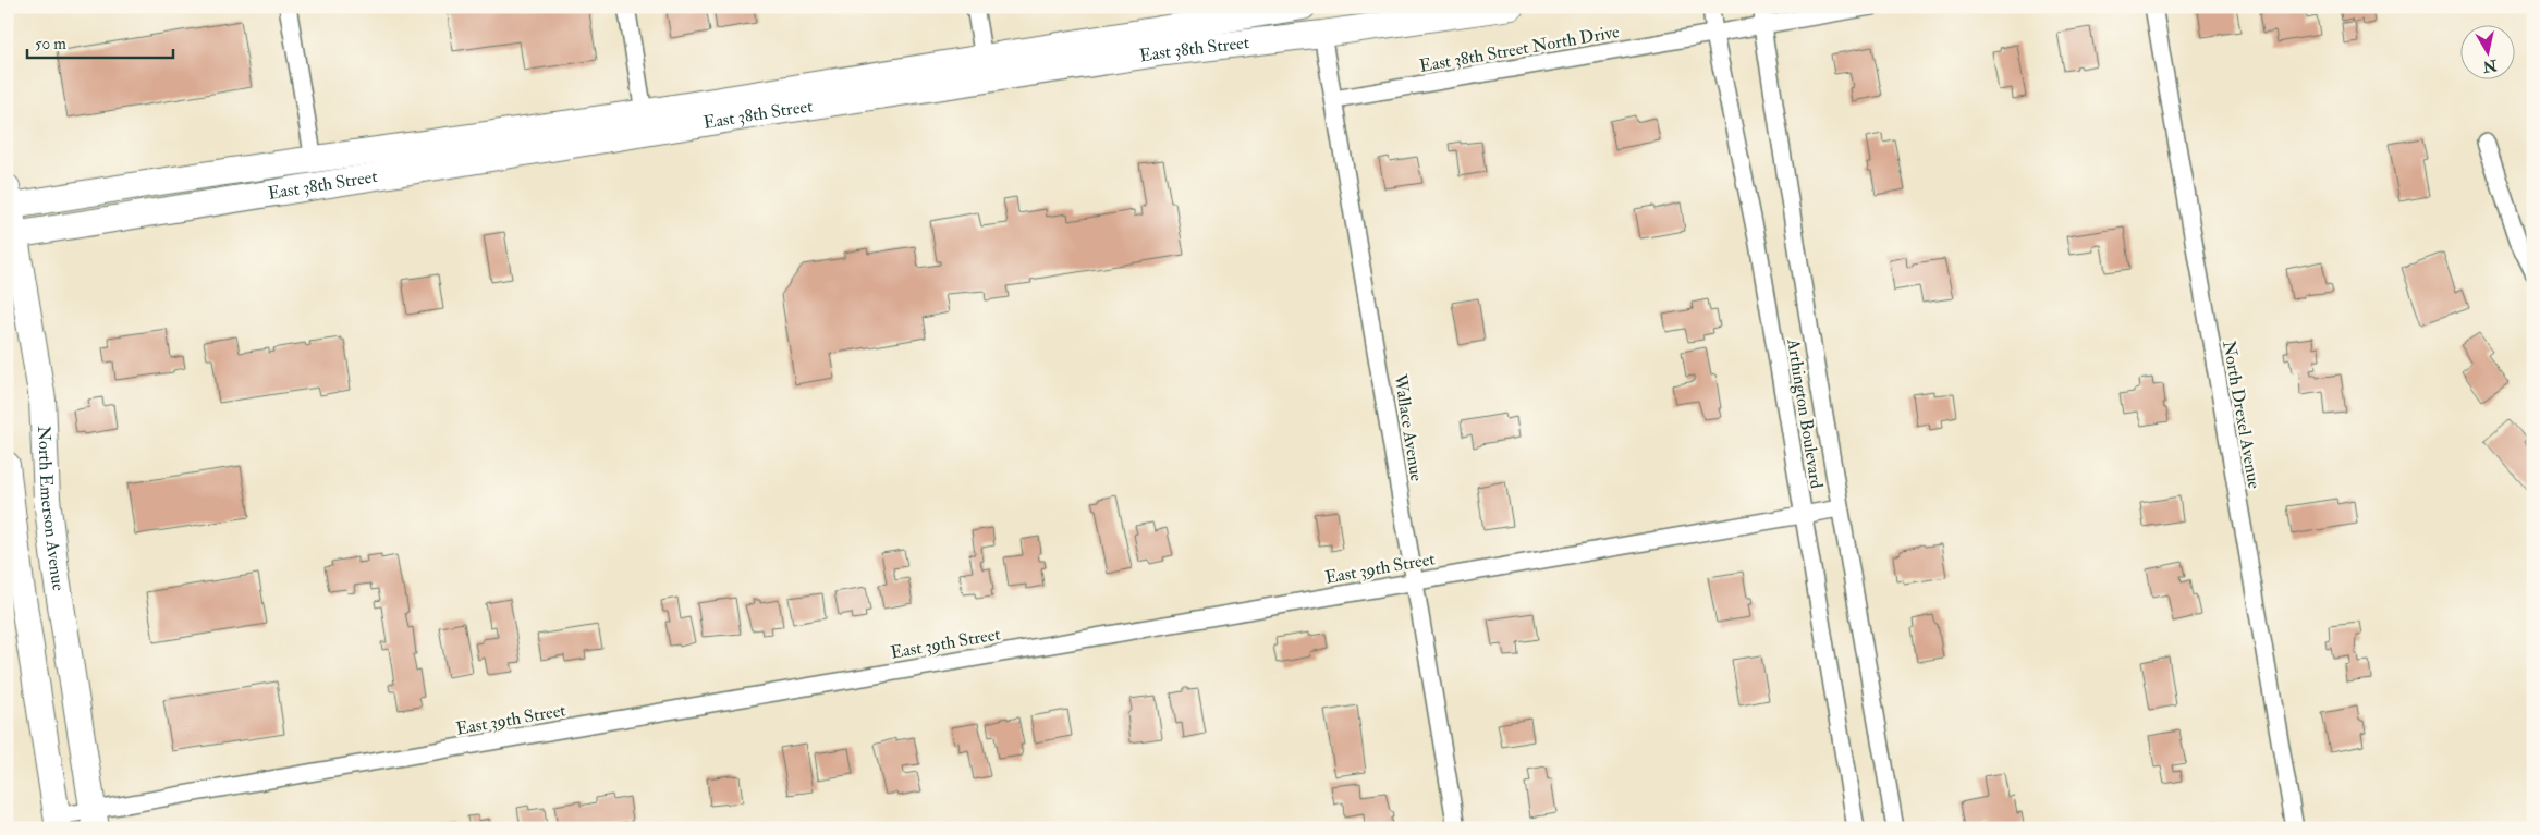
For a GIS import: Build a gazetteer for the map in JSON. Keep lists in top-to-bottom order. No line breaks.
{"streets":{"main road":["East 38th Street","North Emerson Avenue"],"street":["East 38th Street North Drive","Arthington Boulevard","North Drexel Avenue","Wallace Avenue","East 39th Street"]},"crossings":[["East 38th Street","Wallace Avenue"],["East 38th Street","North Emerson Avenue"],["East 38th Street North Drive","Arthington Boulevard"],["East 38th Street North Drive","Wallace Avenue"],["Arthington Boulevard","East 39th Street"],["Wallace Avenue","East 39th Street"],["North Emerson Avenue","East 39th Street"]],"scale_bar":"50 m","north":"bottom"}
